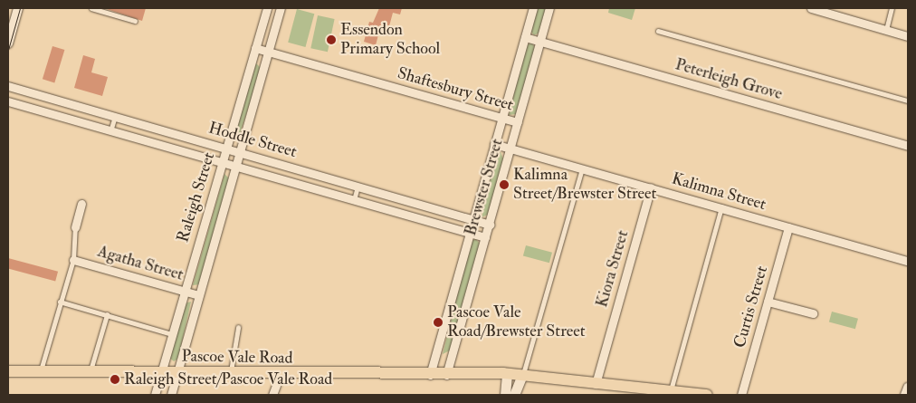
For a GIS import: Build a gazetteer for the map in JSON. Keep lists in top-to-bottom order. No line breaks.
{"streets":{"main road":["Pascoe Vale Road"],"street":["Peterleigh Grove","Shaftesbury Street","Hoddle Street","Brewster Street","Kalimna Street","Raleigh Street","Agatha Street","Kiora Street","Curtis Street"]},"crossings":[["Peterleigh Grove","Brewster Street"],["Shaftesbury Street","Brewster Street"],["Shaftesbury Street","Raleigh Street"],["Hoddle Street","Brewster Street"],["Hoddle Street","Raleigh Street"],["Brewster Street","Kalimna Street"],["Brewster Street","Pascoe Vale Road"],["Kalimna Street","Kiora Street"],["Kalimna Street","Curtis Street"],["Raleigh Street","Agatha Street"],["Raleigh Street","Pascoe Vale Road"],["Kiora Street","Pascoe Vale Road"]],"places":["Essendon Primary School","Kalimna Street/Brewster Street","Pascoe Vale Road/Brewster Street","Raleigh Street/Pascoe Vale Road"]}
